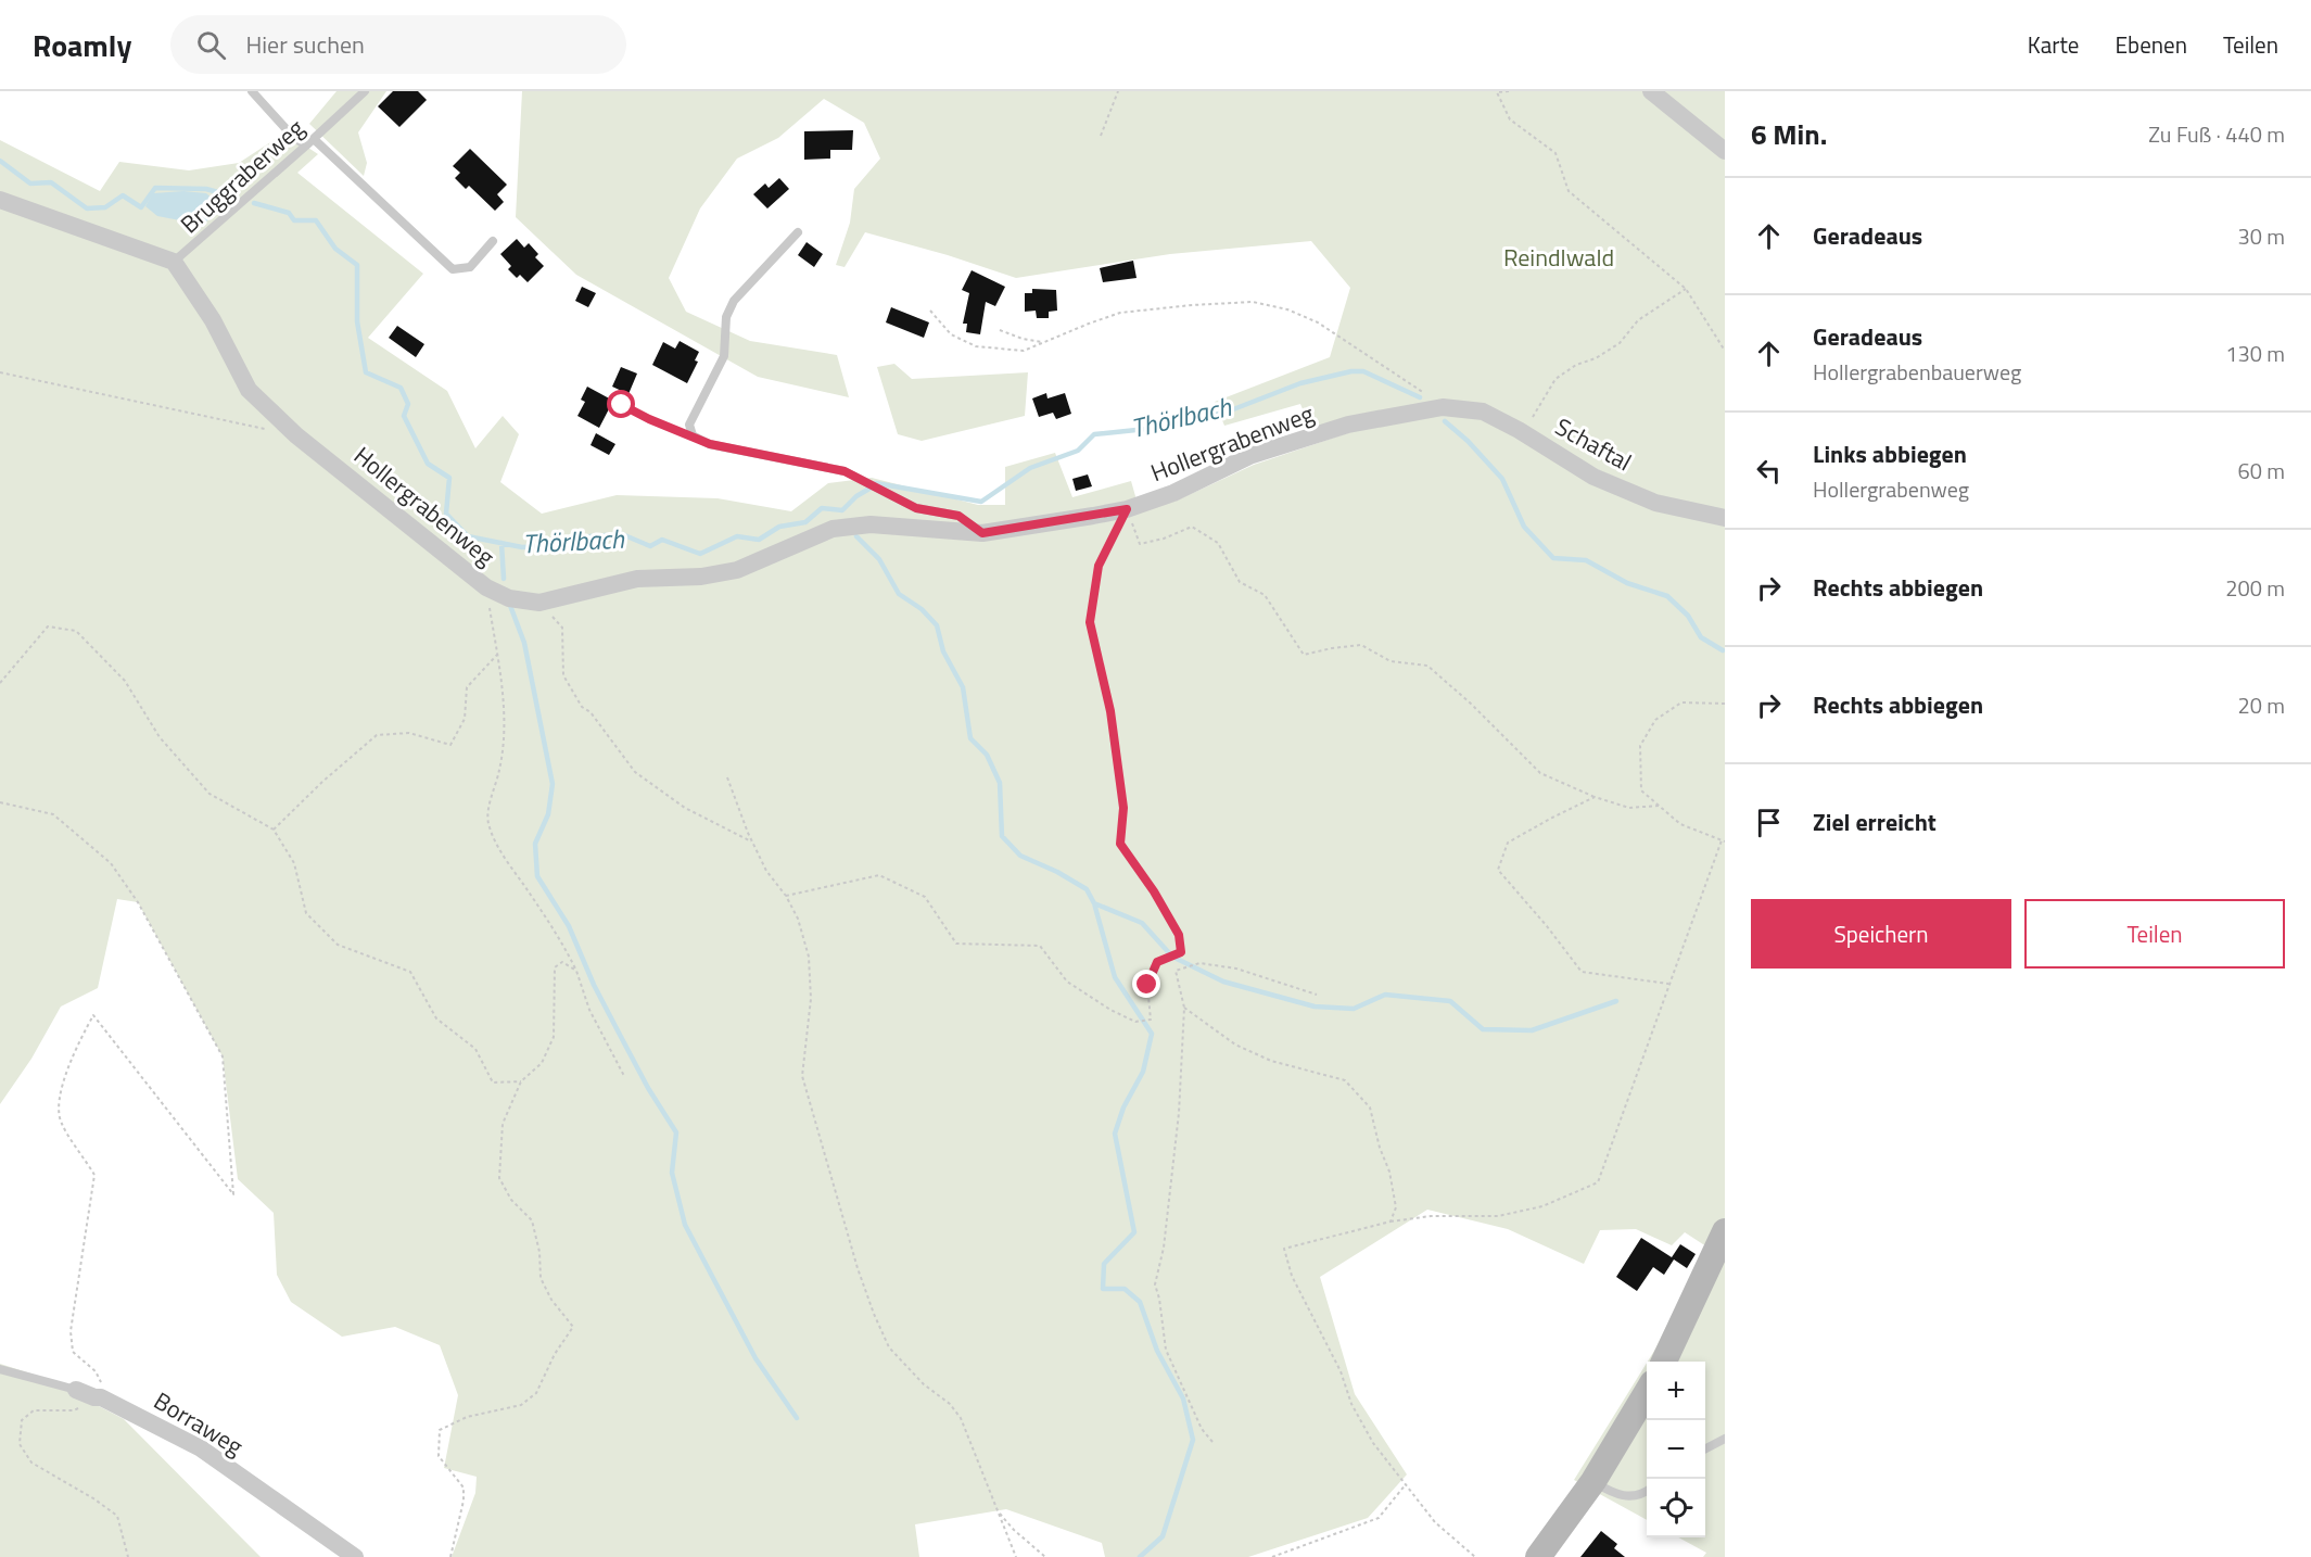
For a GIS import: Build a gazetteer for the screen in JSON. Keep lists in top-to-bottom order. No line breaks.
{"streets":{"street":["Hollergrabenweg","Schaftal","Borraweg"],"lane":["Bruggraberweg"]},"crossings":[["Bruggraberweg","Hollergrabenweg"],["Hollergrabenweg","Schaftal"]],"water":["Thörlbach"],"parks":["Reindlwald"],"page":{"header":"Roamly","search":"Hier suchen","nav":["Karte","Ebenen","Teilen"],"heading":["6 Min.","Zu Fuß · 440 m"],"list":[["Geradeaus","30 m"],["Geradeaus","Hollergrabenbauerweg","130 m"],["Links abbiegen","Hollergrabenweg","60 m"],["Rechts abbiegen","200 m"],["Rechts abbiegen","20 m"],"Ziel erreicht"],"buttons":["Speichern","Teilen"],"map_buttons":["+","−"]}}
